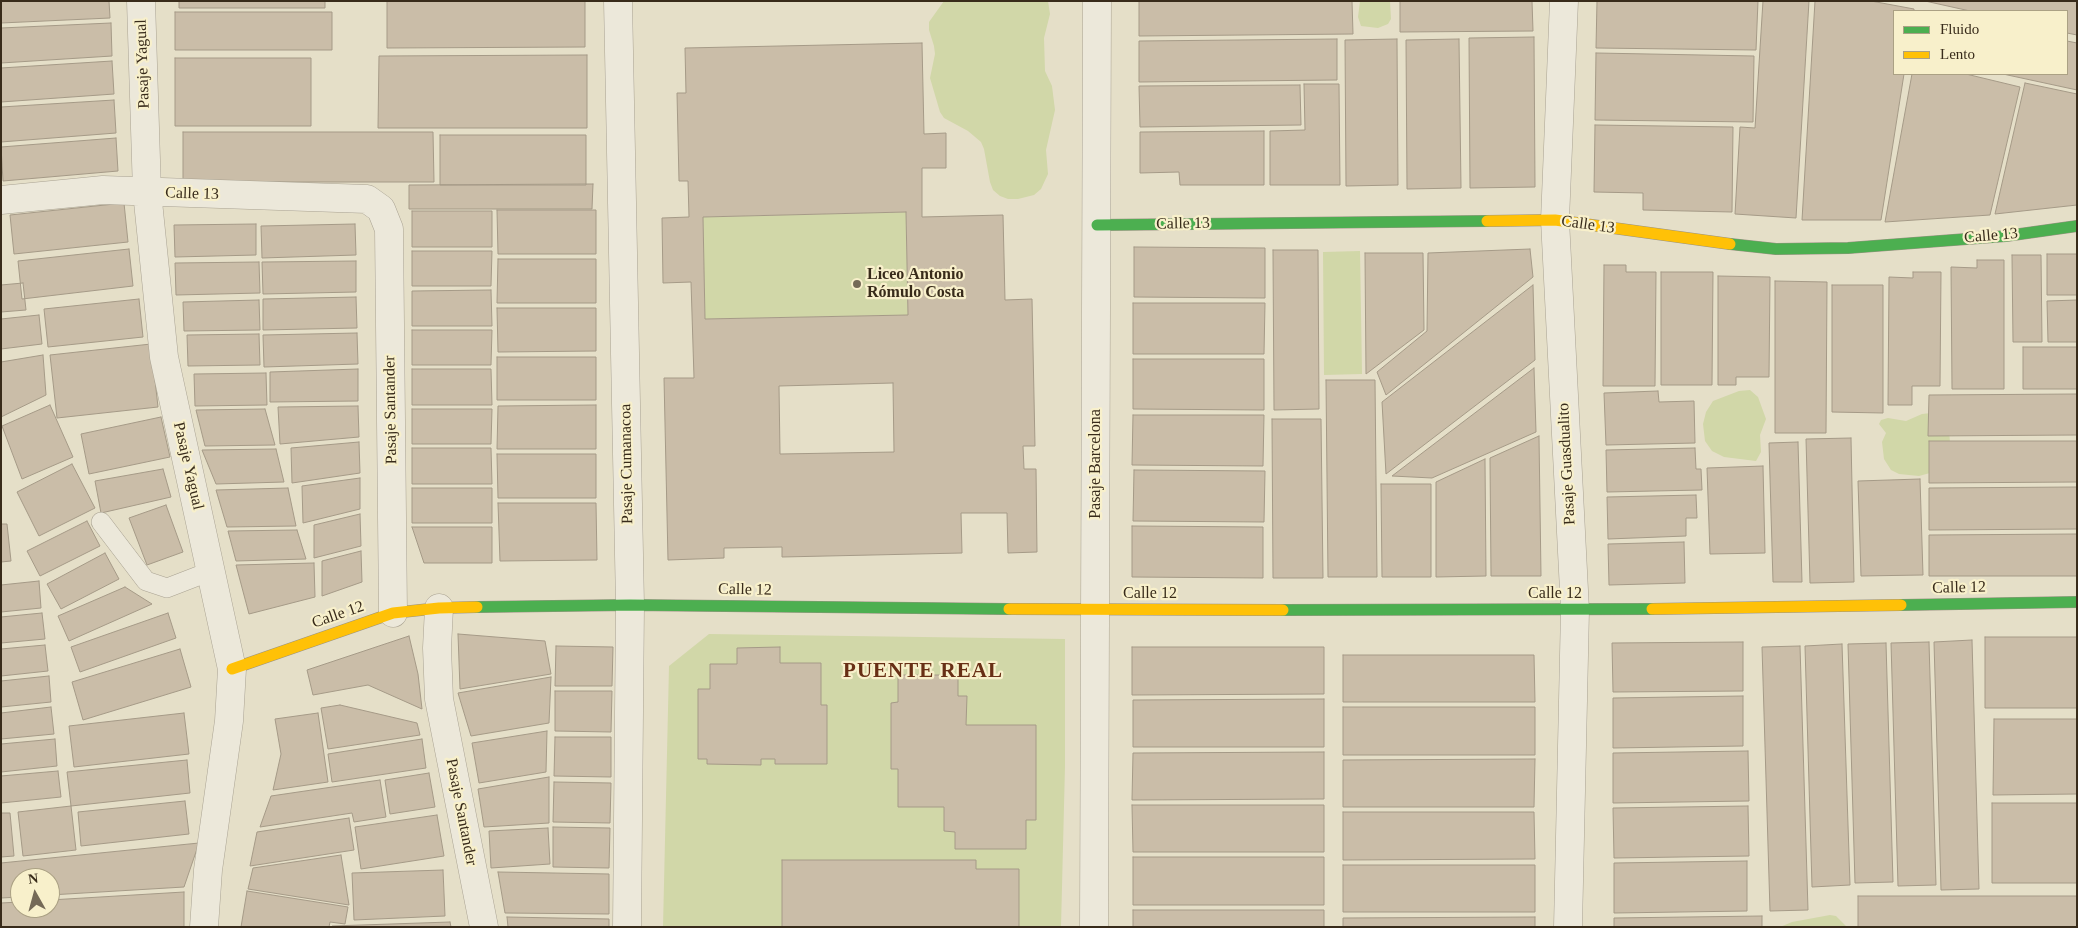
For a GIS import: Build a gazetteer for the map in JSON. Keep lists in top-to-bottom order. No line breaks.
{"streets":{"street":["Pasaje Yagual","Calle 13","Pasaje Santander","Pasaje Cumanacoa","Pasaje Barcelona","Pasaje Guasdualito","Calle 12"]},"crossings":[["Pasaje Yagual","Calle 13"],["Pasaje Yagual","Calle 12"],["Calle 13","Pasaje Santander"],["Calle 13","Pasaje Barcelona"],["Calle 13","Pasaje Guasdualito"],["Pasaje Santander","Calle 12"],["Pasaje Cumanacoa","Calle 12"],["Pasaje Barcelona","Calle 12"],["Pasaje Guasdualito","Calle 12"]],"districts":["PUENTE REAL"],"places":["Liceo Antonio Rómulo Costa"],"legend":["Fluido","Lento"],"north":"top"}
